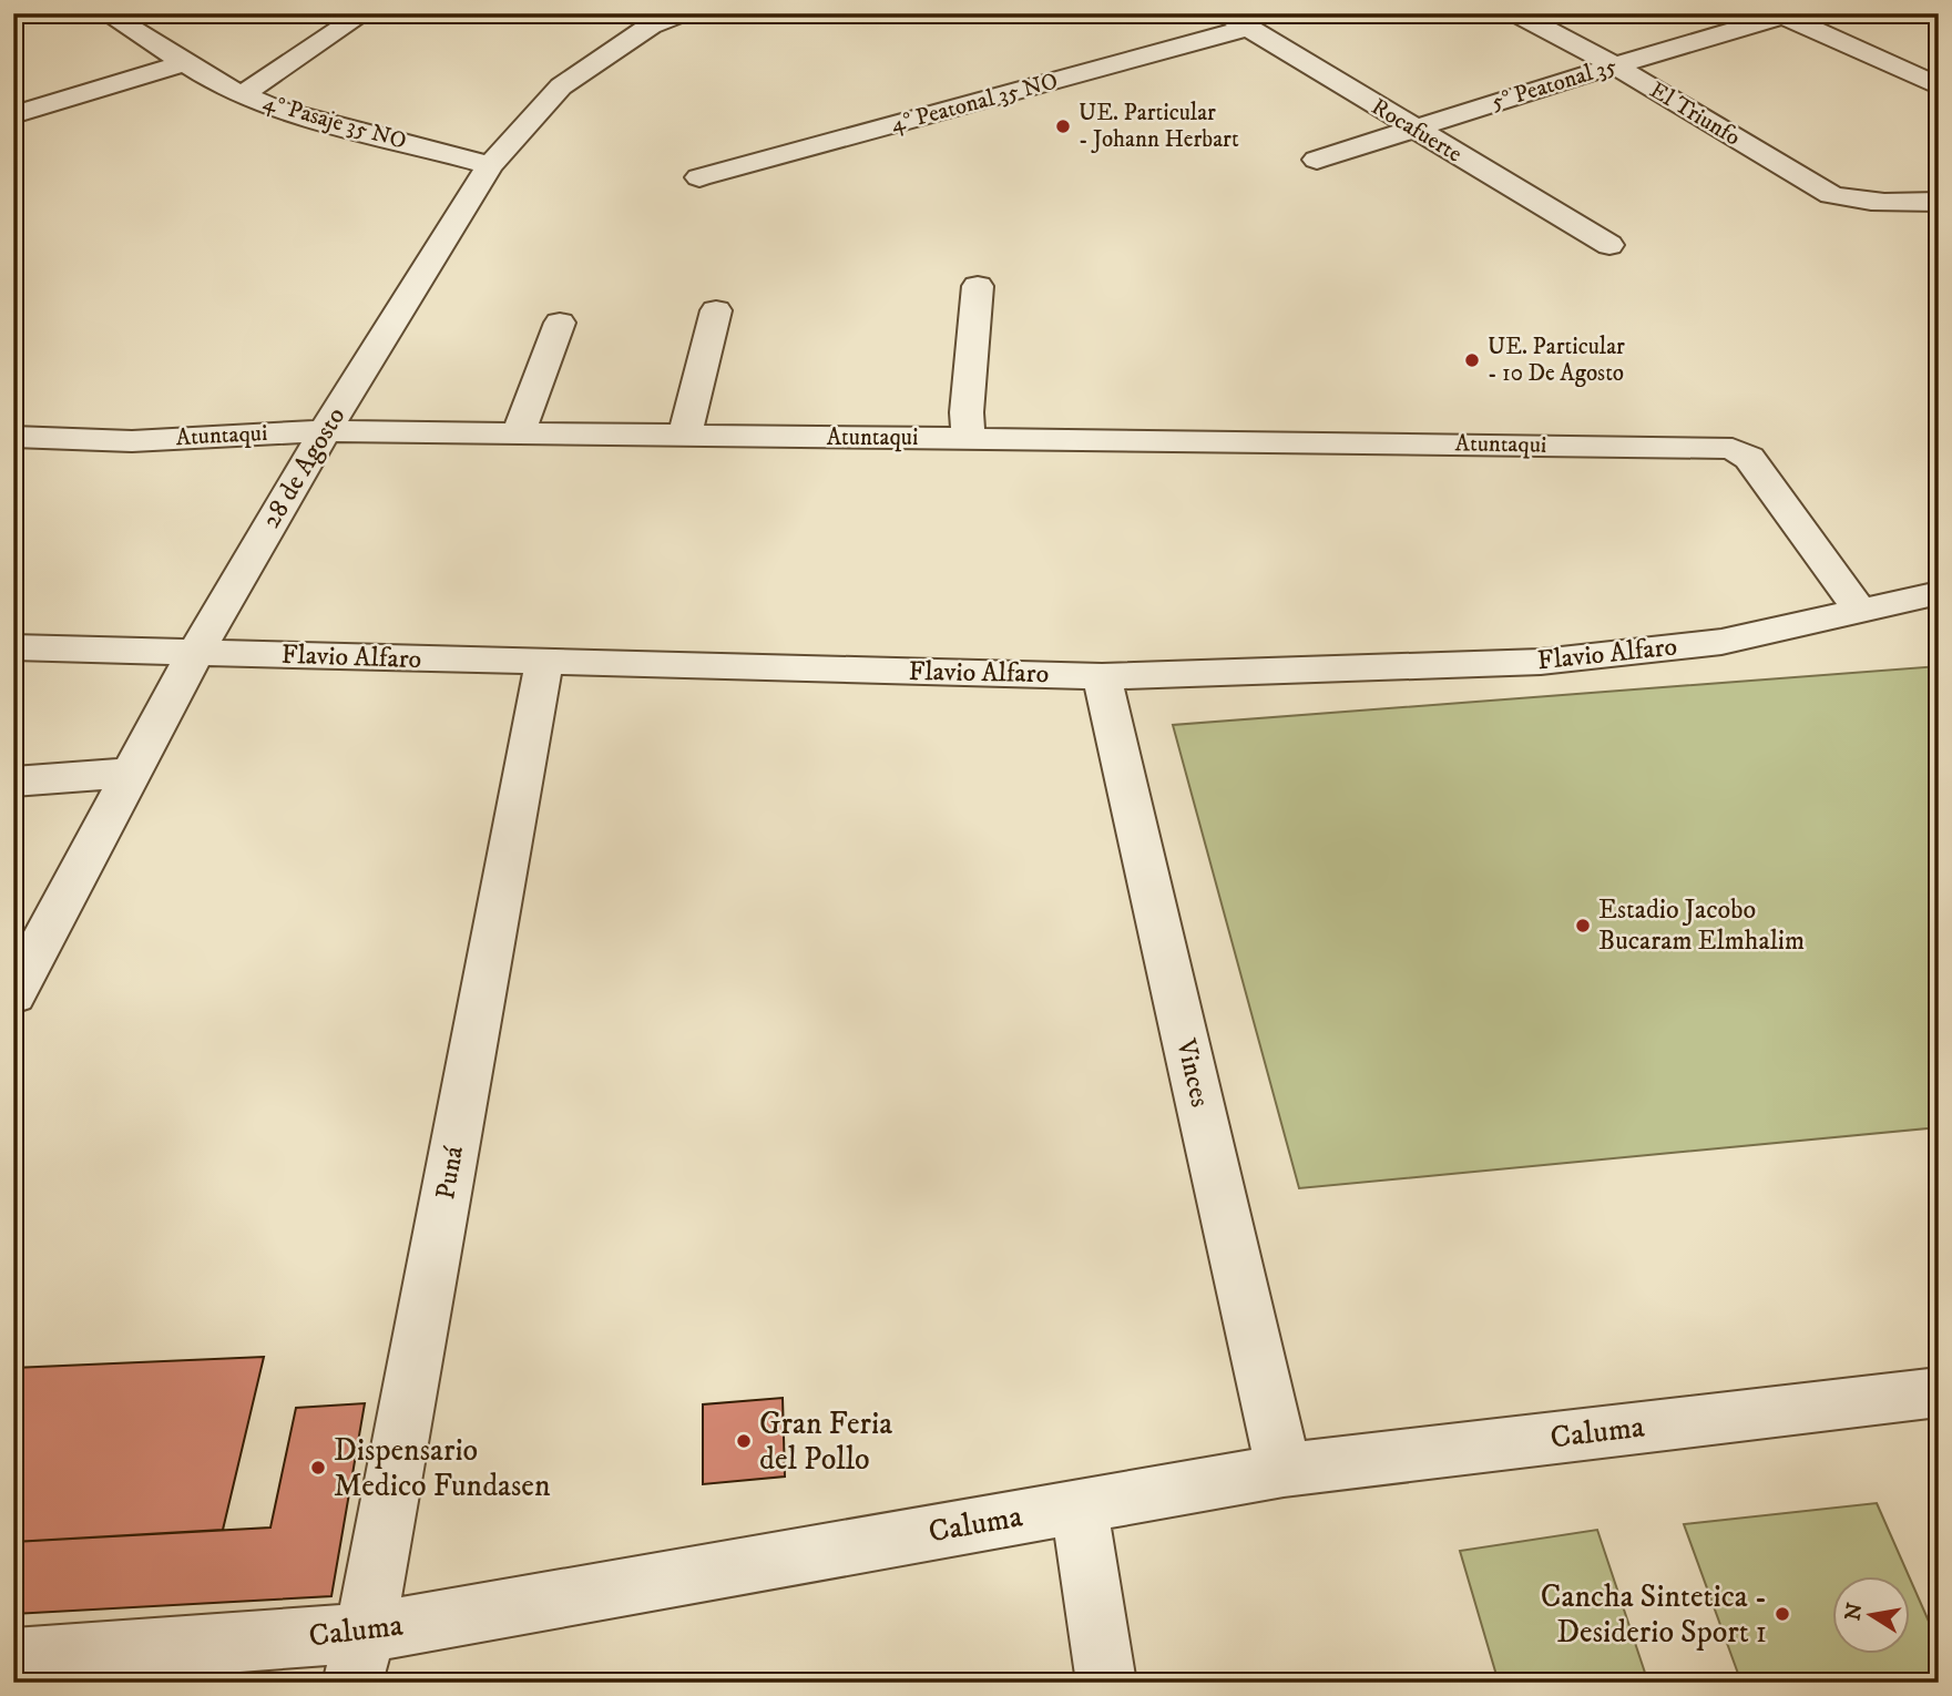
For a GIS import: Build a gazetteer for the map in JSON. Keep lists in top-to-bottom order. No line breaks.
{"streets":{"street":["5° Peatonal 35","4° Peatonal 35 NO","El Triunfo","4° Pasaje 35 NO","Rocafuerte","Atuntaqui","28 de Agosto","Flavio Alfaro","Vinces","Puná","Caluma"]},"crossings":[["5° Peatonal 35","El Triunfo"],["5° Peatonal 35","Rocafuerte"],["4° Peatonal 35 NO","Rocafuerte"],["4° Pasaje 35 NO","28 de Agosto"],["Atuntaqui","28 de Agosto"],["Atuntaqui","Flavio Alfaro"],["28 de Agosto","Flavio Alfaro"],["Flavio Alfaro","Vinces"],["Flavio Alfaro","Puná"],["Vinces","Caluma"],["Puná","Caluma"]],"places":["UE. Particular - Johann Herbart","UE. Particular - 10 De Agosto","Estadio Jacobo Bucaram Elmhalim","Gran Feria del Pollo","Dispensario Medico Fundasen","Cancha Sintetica - Desiderio Sport 1"],"north":"left"}
